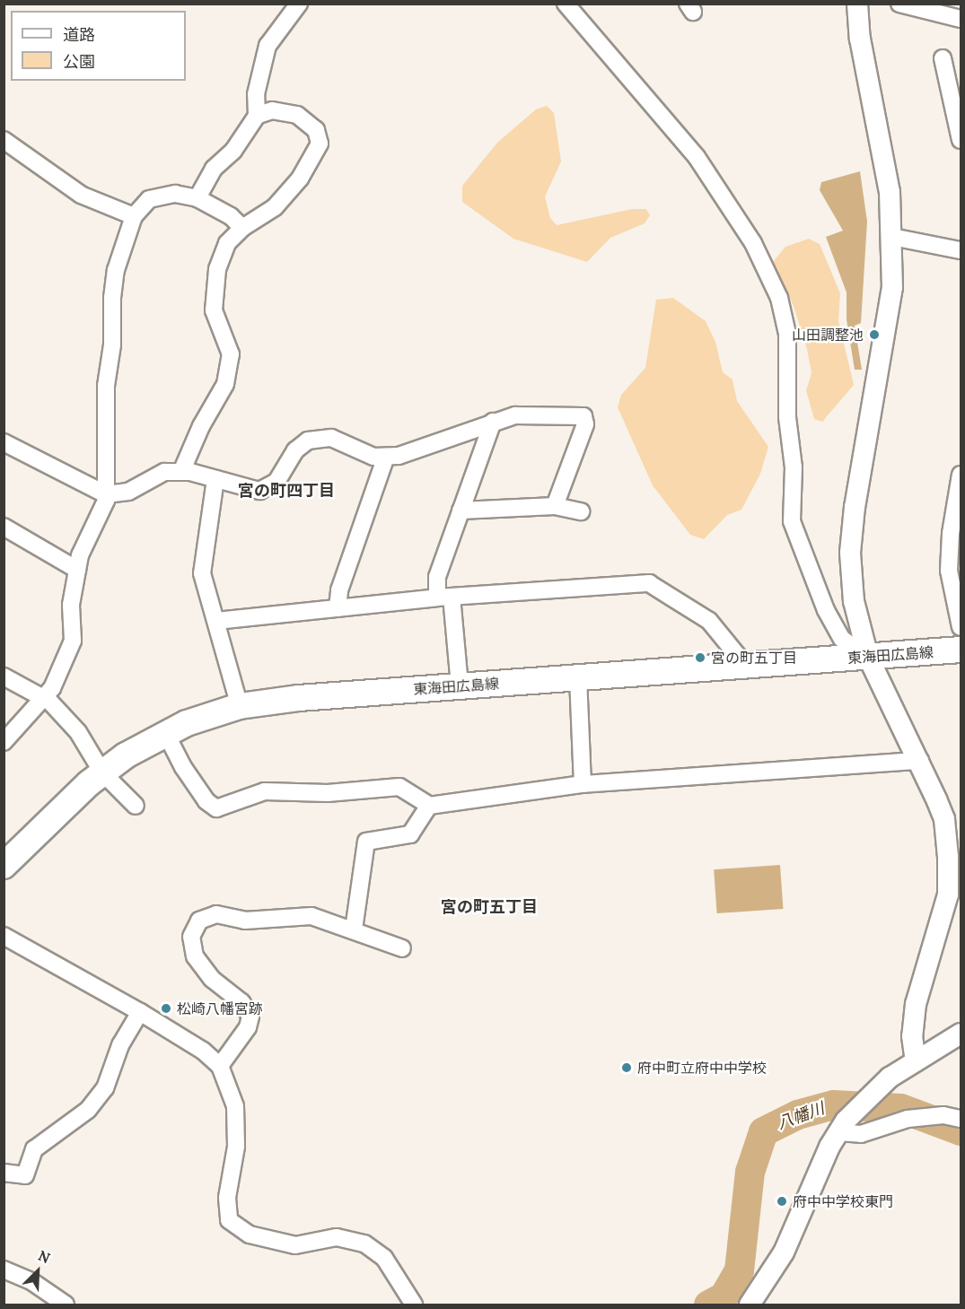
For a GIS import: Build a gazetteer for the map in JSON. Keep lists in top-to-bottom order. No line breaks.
{"streets":{"main road":["東海田広島線"]},"districts":["宮の町四丁目","宮の町五丁目"],"water":["八幡川"],"places":["山田調整池","宮の町五丁目","松崎八幡宮跡","府中町立府中中学校","府中中学校東門"],"legend":["道路","公園"],"north":"top right"}
